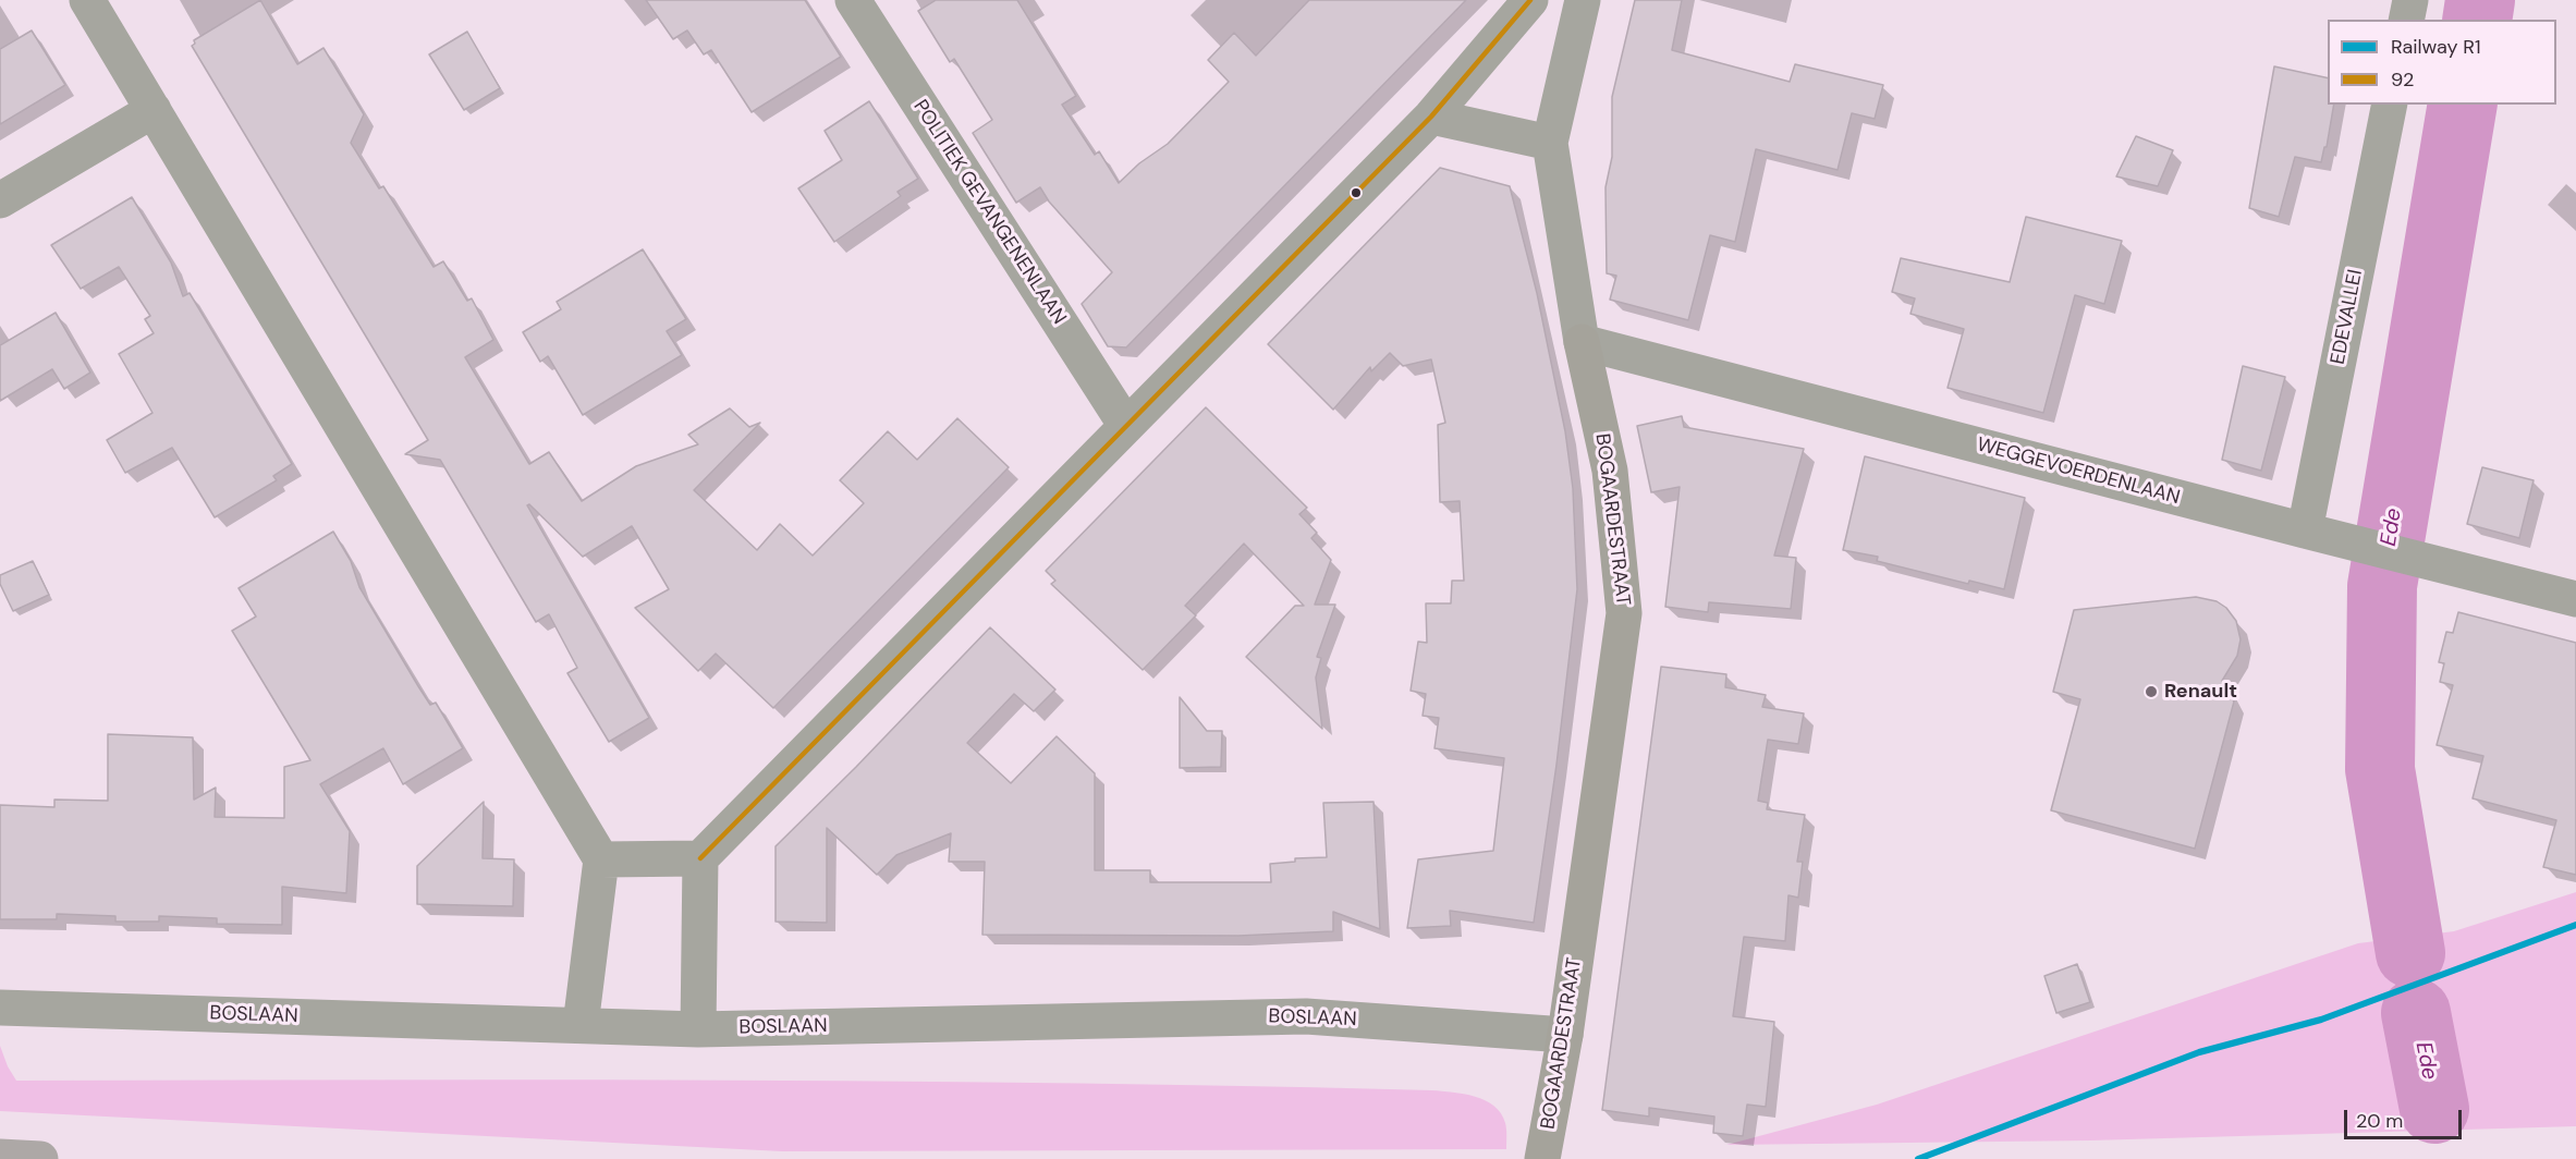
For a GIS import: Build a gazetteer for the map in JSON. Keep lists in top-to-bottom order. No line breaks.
{"streets":{"street":["POLITIEK GEVANGENENLAAN","EDEVALLEI","WEGGEVOERDENLAAN","BOGAARDESTRAAT","BOSLAAN"]},"crossings":[["EDEVALLEI","WEGGEVOERDENLAAN"],["WEGGEVOERDENLAAN","BOGAARDESTRAAT"],["BOGAARDESTRAAT","BOSLAAN"]],"water":["Ede"],"places":["Renault"],"lines":["transit line 92","rail line R1"],"legend":["Railway R1","92"],"scale_bar":"20 m"}
